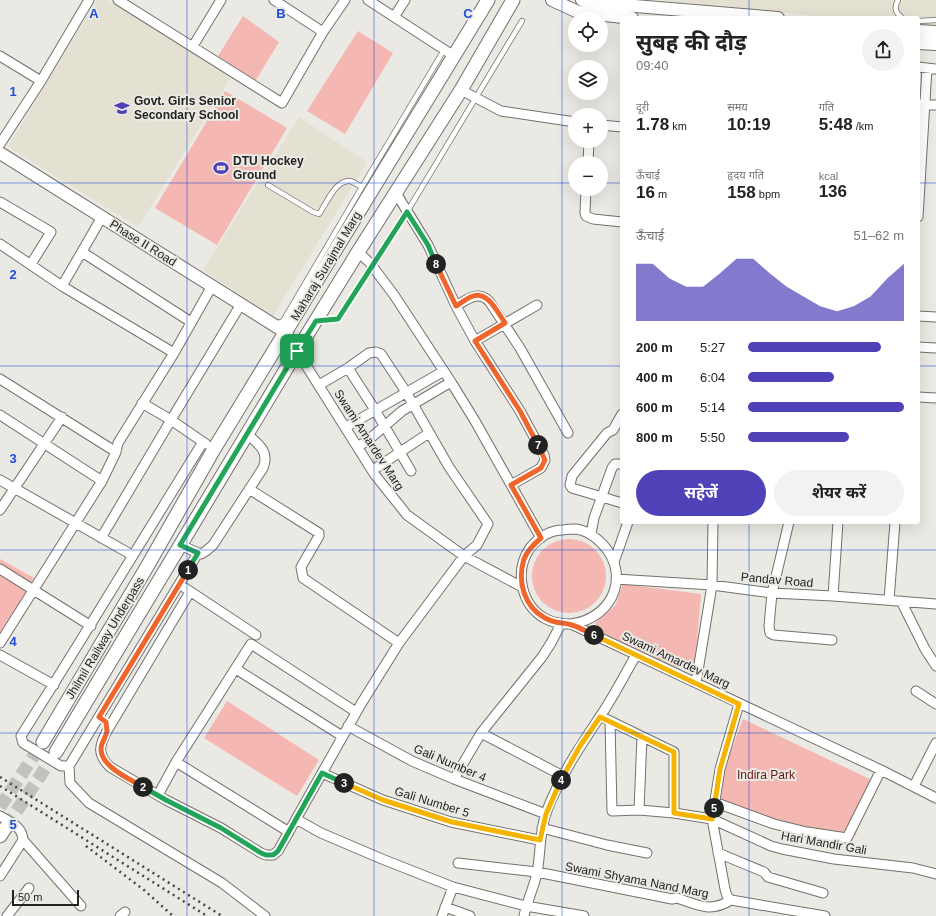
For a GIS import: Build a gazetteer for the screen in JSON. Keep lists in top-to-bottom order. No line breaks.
{"streets":{"main road":["Maharaj Surajmal Marg","Jhilmil Railway Underpass"],"street":["Phase II Road","Swami Amardev Marg","Pandav Road","Gali Number 4","Gali Number 5","Hari Mandir Gali","Swami Shyama Nand Marg"]},"crossings":[["Phase II Road","Maharaj Surajmal Marg"],["Maharaj Surajmal Marg","Jhilmil Railway Underpass"],["Swami Amardev Marg","Pandav Road"],["Swami Amardev Marg","Jhilmil Railway Underpass"]],"parks":["Indira Park"],"places":{"school or university":["Govt. Girls Senior Secondary School"],"sports":["DTU Hockey Ground"]},"scale_bar":"50 m","page":{"map_buttons":["+","−"],"heading":["सुबह की दौड़","09:40"],"stats":[["दूरी","1.78 km"],["समय","10:19"],["गति","5:48 /km"],["ऊँचाई","16 m"],["हृदय गति","158 bpm"],["kcal","136"]],"chart":["ऊँचाई","51–62 m"],"pins":["8","7","1","6","4","3","2","5"],"list":[{"name":"200 m","note":"5:27"},{"name":"400 m","note":"6:04"},{"name":"600 m","note":"5:14"},{"name":"800 m","note":"5:50"}],"buttons":["सहेजें","शेयर करें"],"scale":"50 m"},"grid":{"columns":["A","B","C"],"rows":["1","2","3","4","5"]}}
